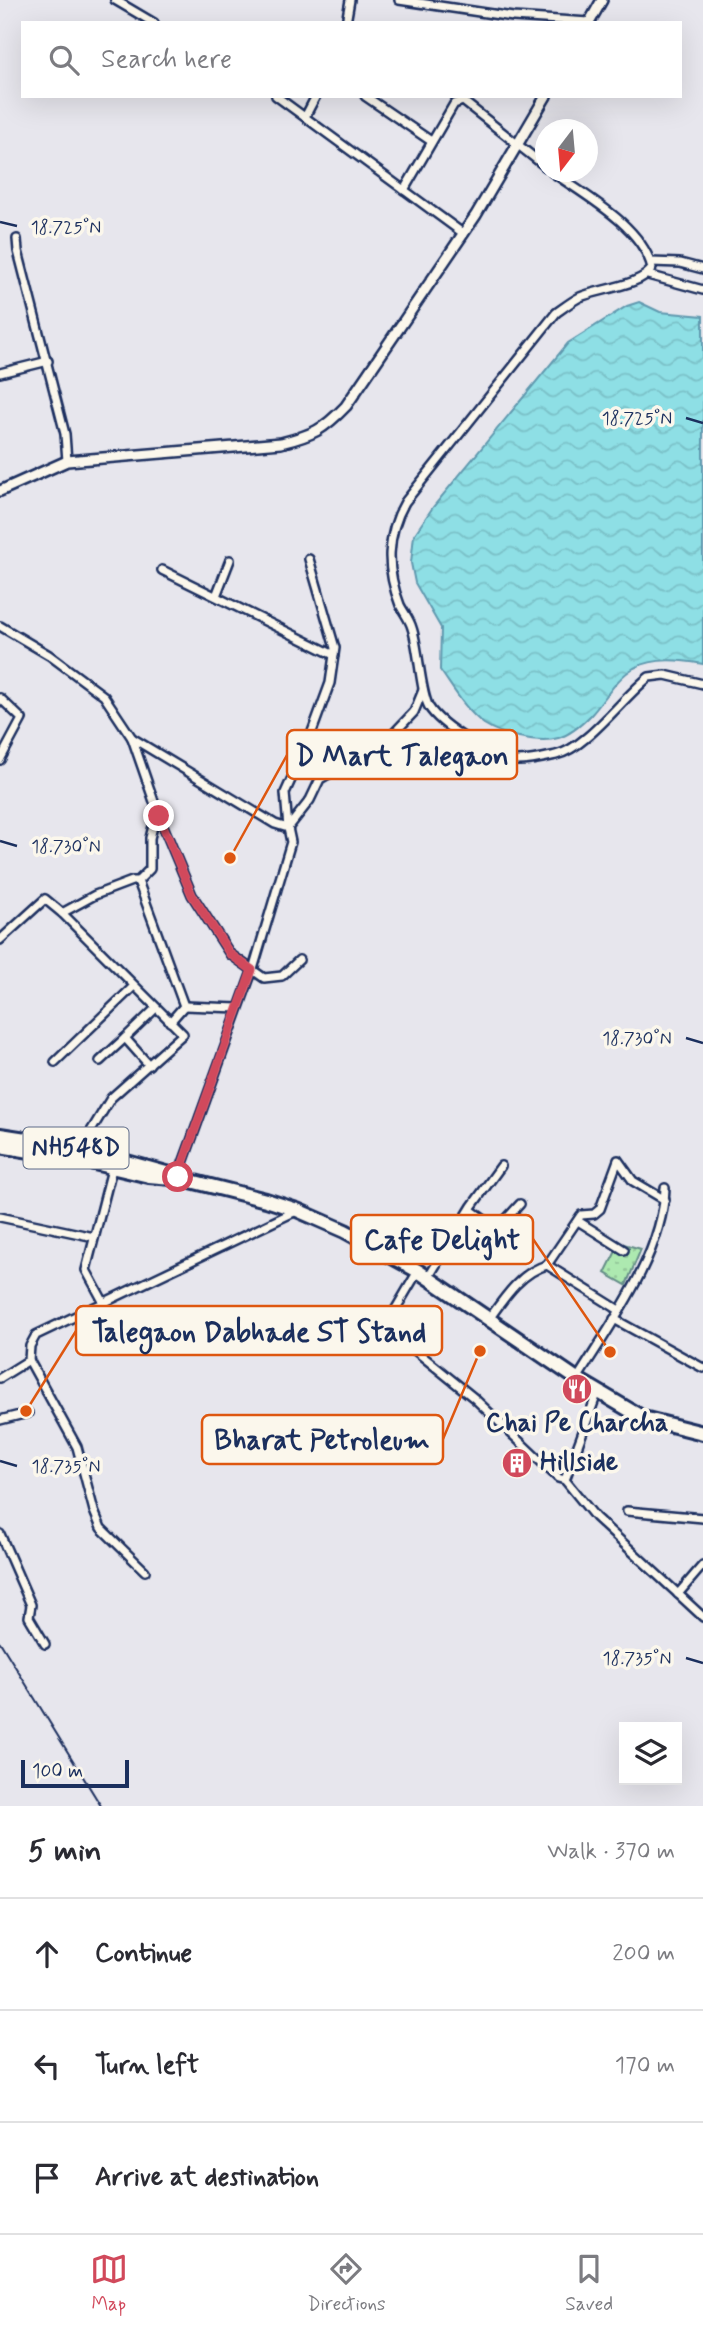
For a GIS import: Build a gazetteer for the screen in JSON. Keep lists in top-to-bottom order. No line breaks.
{"streets":{"highway":["NH548D"]},"places":{"other":["D Mart Talegaon","Bharat Petroleum","Cafe Delight","Talegaon Dabhade ST Stand"],"restaurant":["Chai Pe Charcha"],"building":["Hillside"]},"scale_bar":"100 m","north":"bottom","page":{"search":"Search here","scale":"100 m","heading":["5 min","Walk · 370 m"],"list":[["Continue","200 m"],["Turn left","170 m"],"Arrive at destination"],"nav":["Map","Directions","Saved"]},"coordinates":["18.725°N","18.730°N","18.735°N"]}
